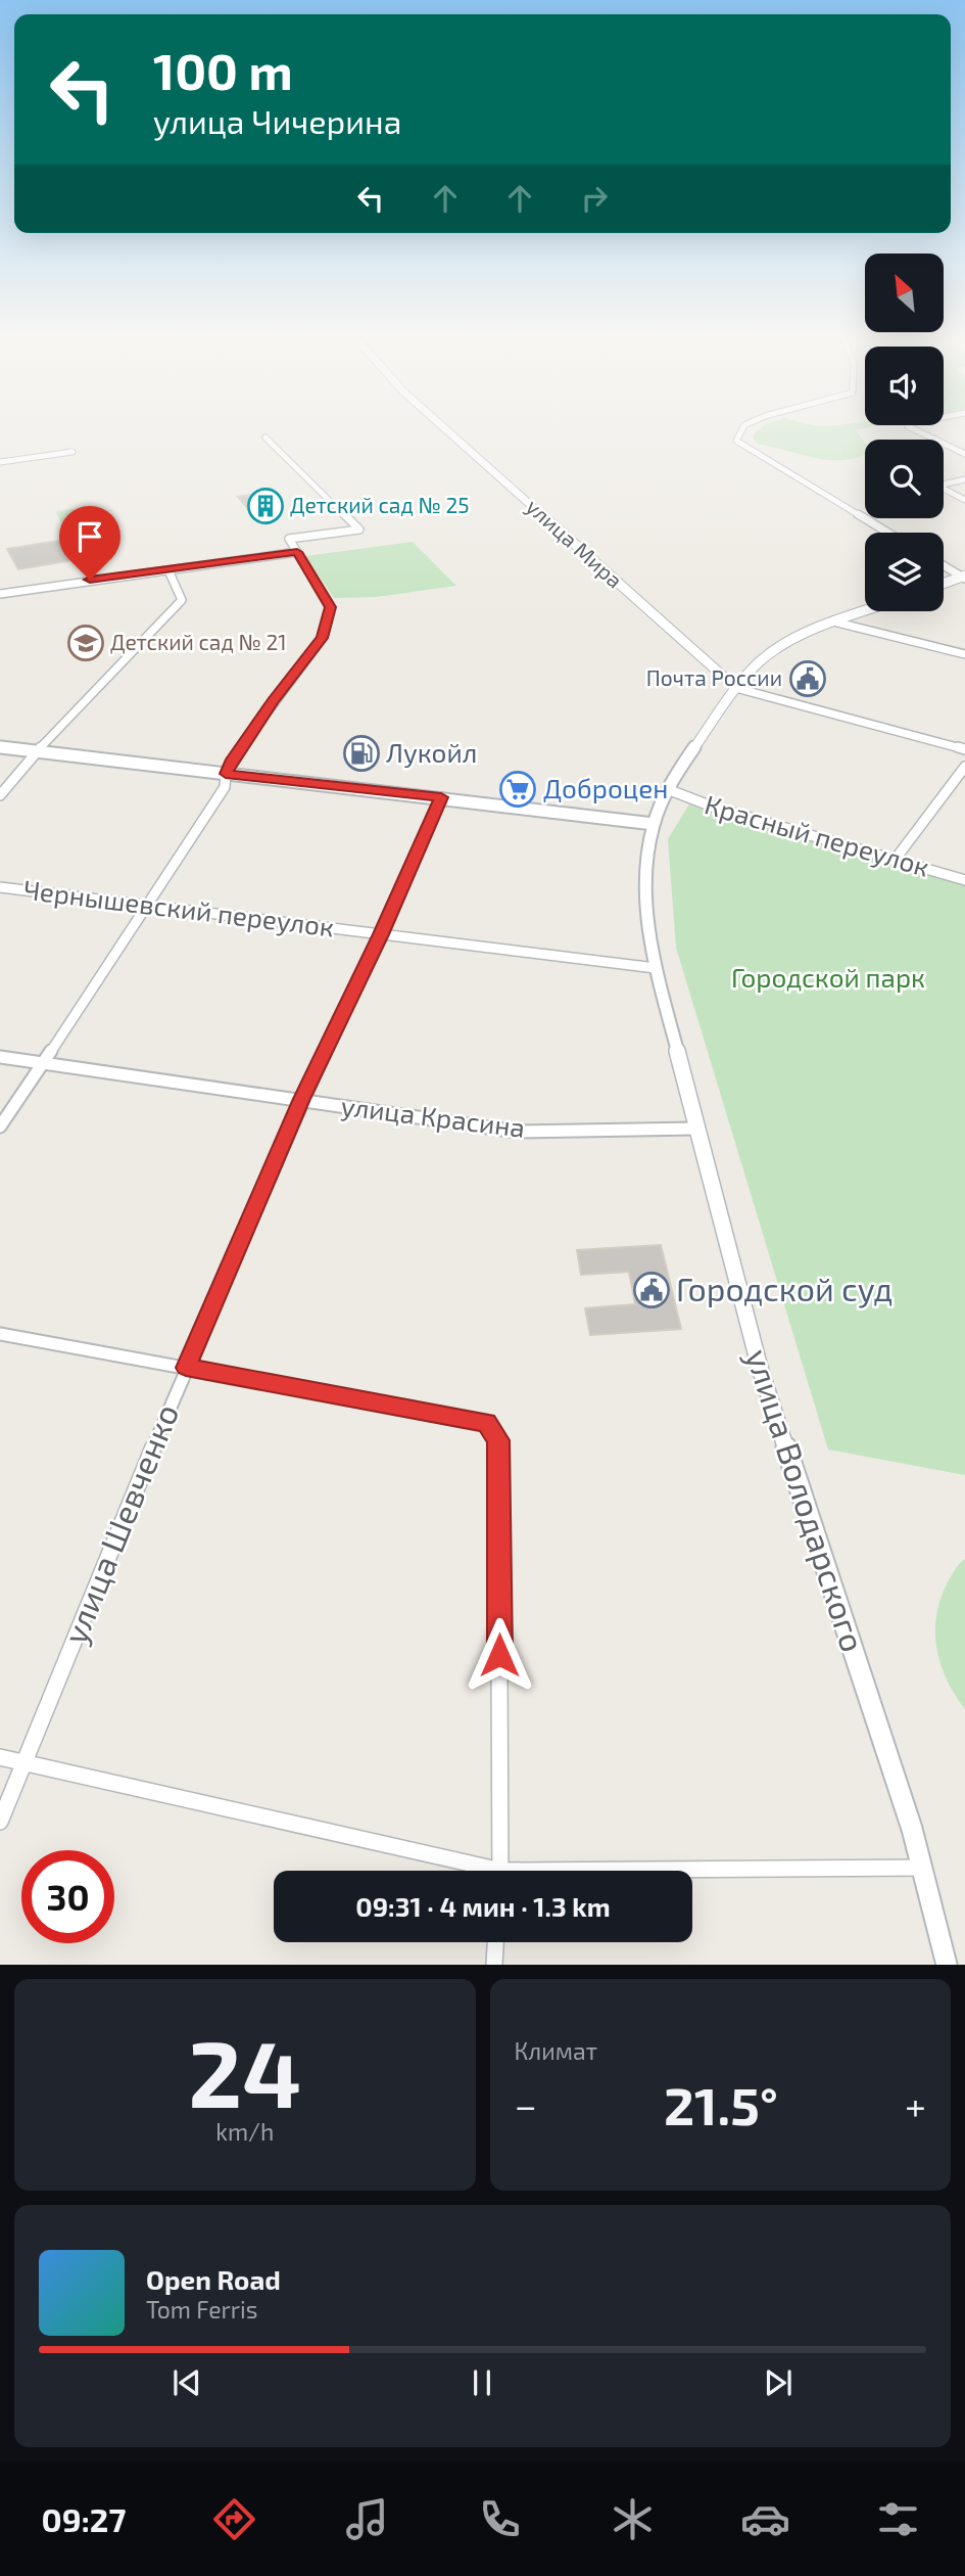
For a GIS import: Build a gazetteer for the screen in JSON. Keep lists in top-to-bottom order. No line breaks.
{"streets":{"street":["улица Мира","Красный переулок","Чернышевский переулок","улица Красина","улица Володарского","улица Шевченко"]},"crossings":[["Чернышевский переулок","улица Володарского"],["Чернышевский переулок","улица Шевченко"],["улица Красина","улица Володарского"],["улица Красина","улица Шевченко"]],"parks":["Городской парк"],"places":{"building":["Детский сад № 25"],"school or university":["Детский сад № 21"],"public building":["Почта России","Городской суд"],"fuel station":["Лукойл"],"supermarket":["Доброцен"]},"north":"top left","page":{"turn":["100 m","улица Чичерина"],"limit":"30","trip":"09:31 · 4 мин · 1.3 km","tile":[["24","km/h"],"Климат"],"heat":["−","21.5°","+"],"song":["Open Road","Tom Ferris"],"tabs":"09:27"}}
